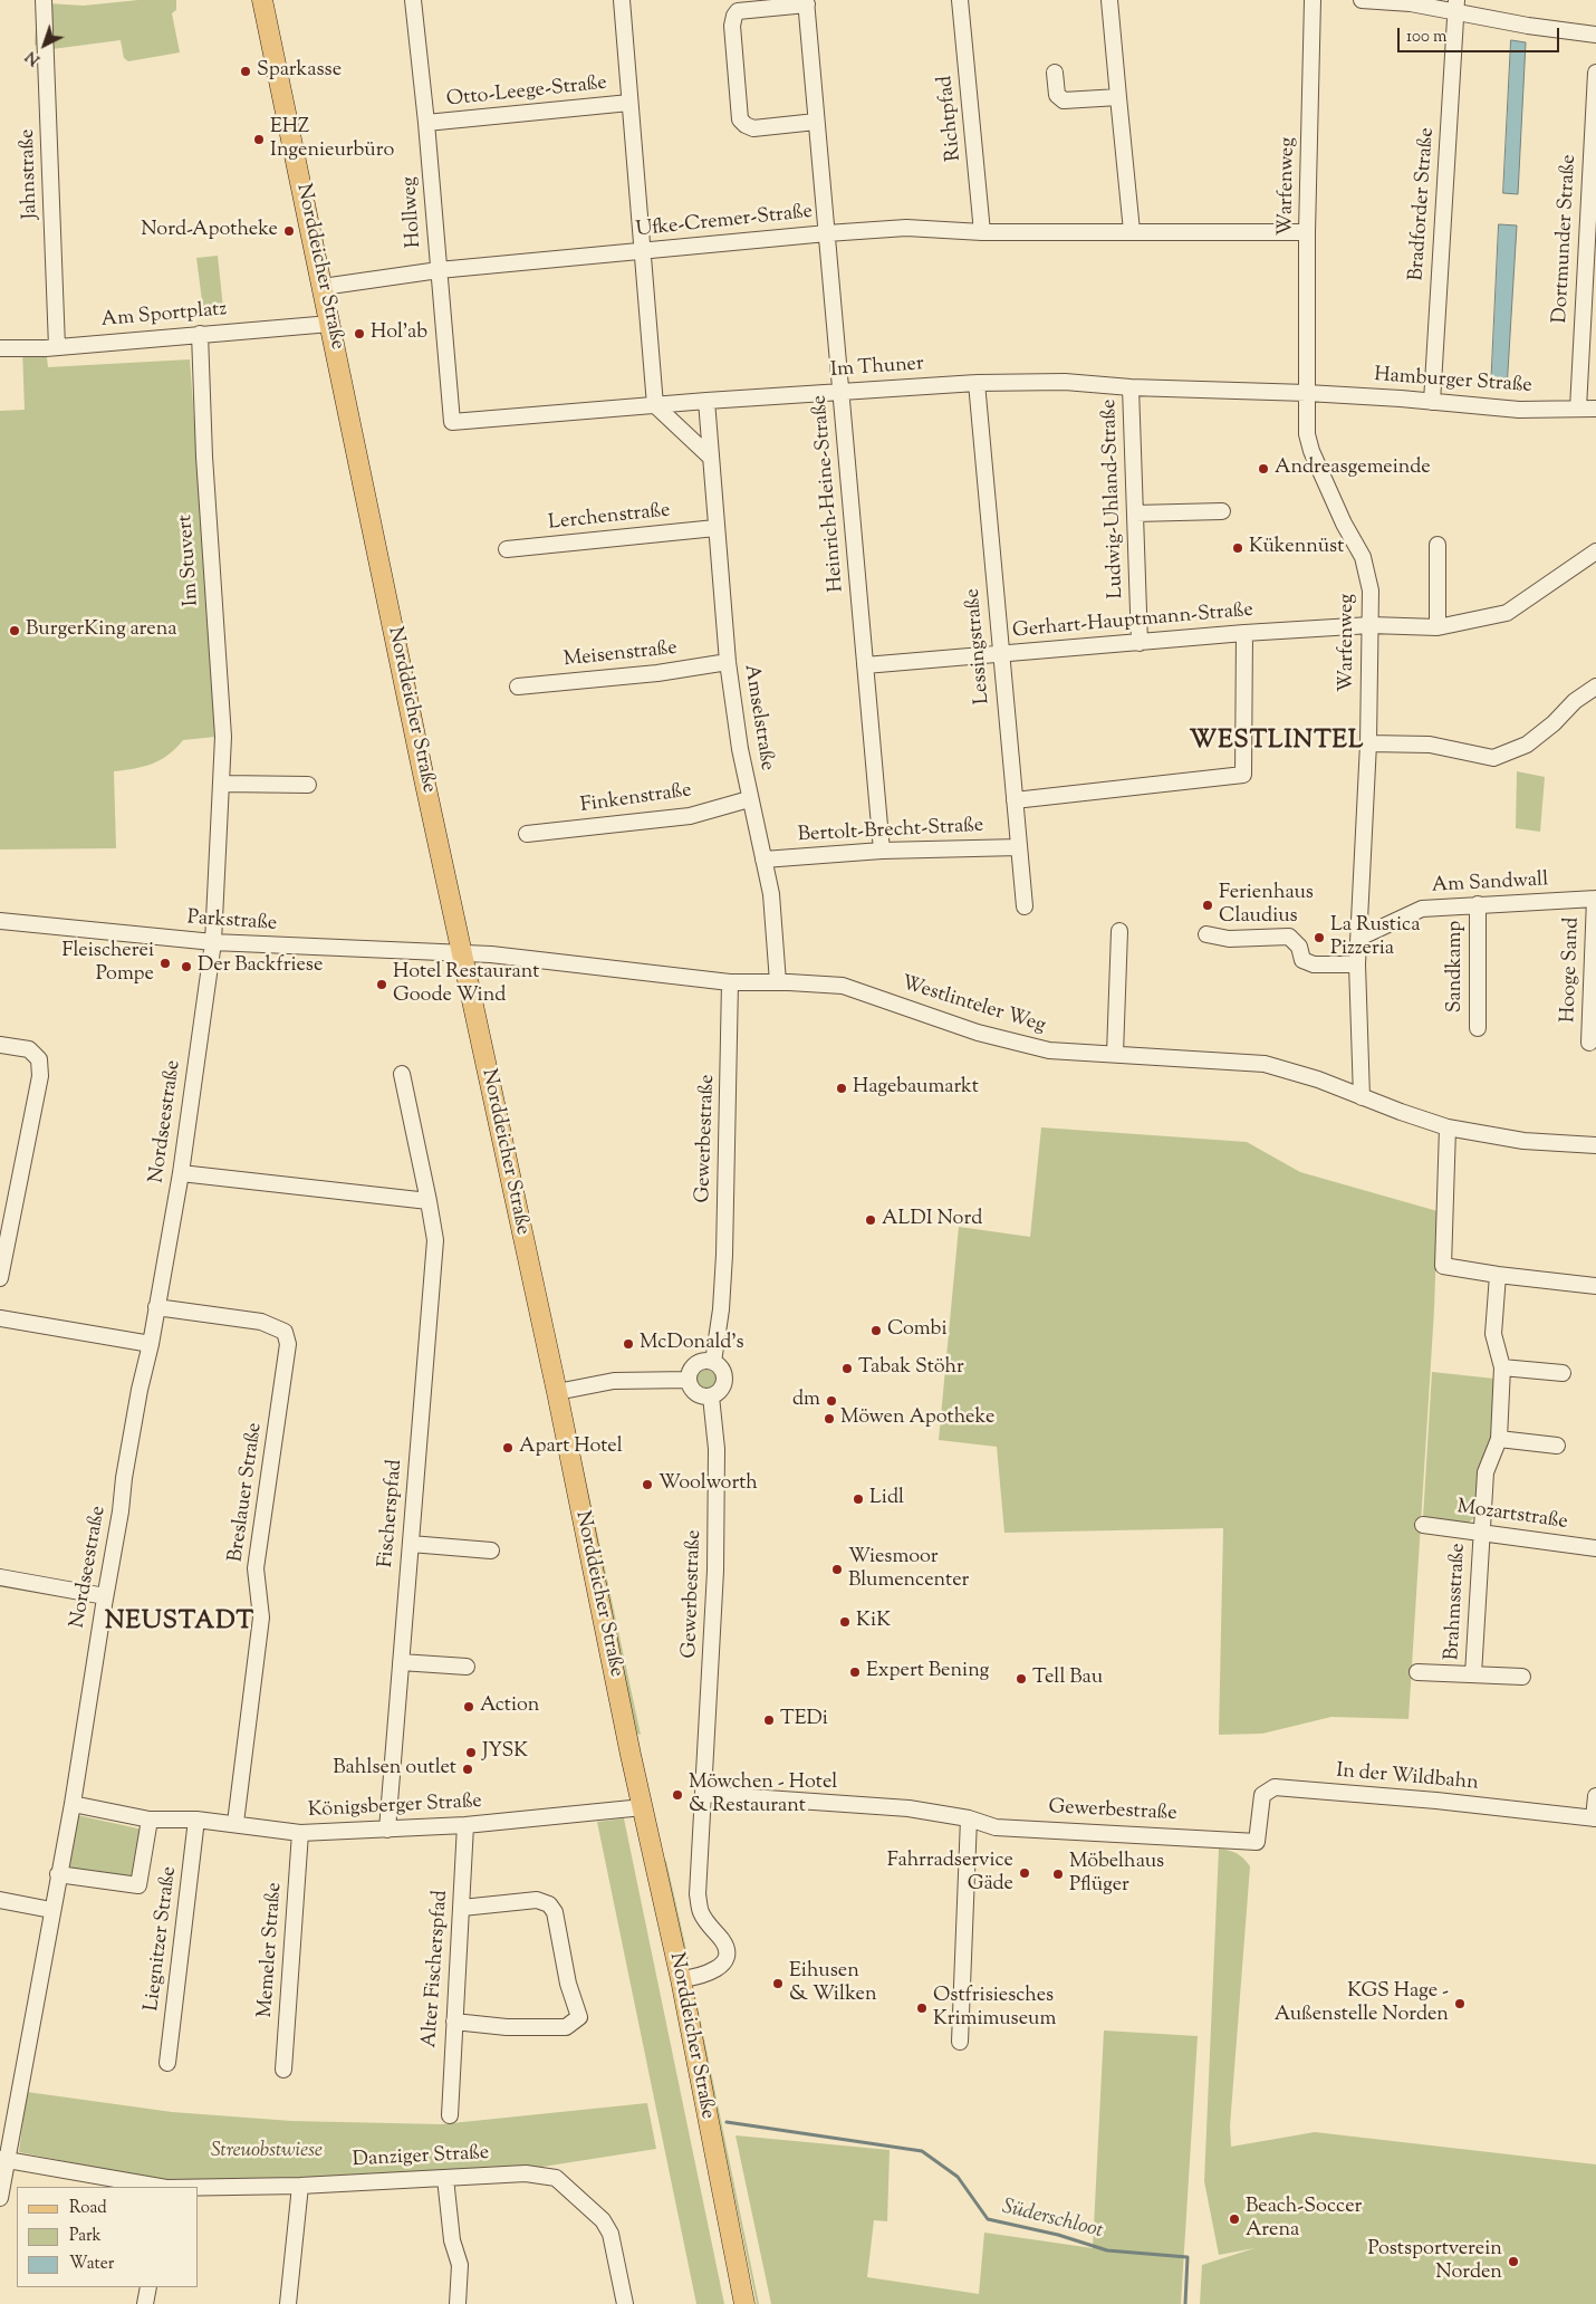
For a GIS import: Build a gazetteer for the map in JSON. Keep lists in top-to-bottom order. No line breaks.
{"streets":{"main road":["Norddeicher Straße"],"street":["Otto-Leege-Straße","Richtpfad","Jahnstraße","Warfenweg","Bradforder Straße","Hollweg","Ufke-Cremer-Straße","Dortmunder Straße","Am Sportplatz","Im Thuner","Hamburger Straße","Heinrich-Heine-Straße","Ludwig-Uhland-Straße","Lerchenstraße","Im Stuvert","Gerhart-Hauptmann-Straße","Lessingstraße","Meisenstraße","Amselstraße","Finkenstraße","Bertolt-Brecht-Straße","Am Sandwall","Parkstraße","Sandkamp","Hooge Sand","Westlinteler Weg","Nordseestraße","Gewerbestraße","Breslauer Straße","Fischerspfad","Mozartstraße","Brahmsstraße","In der Wildbahn","Königsberger Straße","Liegnitzer Straße","Memeler Straße","Alter Fischerspfad","Danziger Straße"]},"crossings":[["Otto-Leege-Straße","Hollweg"],["Richtpfad","Ufke-Cremer-Straße"],["Jahnstraße","Am Sportplatz"],["Warfenweg","Ufke-Cremer-Straße"],["Warfenweg","Im Thuner"],["Warfenweg","Hamburger Straße"],["Warfenweg","Gerhart-Hauptmann-Straße"],["Warfenweg","Am Sandwall"],["Warfenweg","Westlinteler Weg"],["Bradforder Straße","Hamburger Straße"],["Hollweg","Ufke-Cremer-Straße"],["Hollweg","Im Thuner"],["Ufke-Cremer-Straße","Norddeicher Straße"],["Ufke-Cremer-Straße","Heinrich-Heine-Straße"],["Dortmunder Straße","Hamburger Straße"],["Norddeicher Straße","Am Sportplatz"],["Norddeicher Straße","Parkstraße"],["Norddeicher Straße","Westlinteler Weg"],["Norddeicher Straße","Gewerbestraße"],["Norddeicher Straße","Königsberger Straße"],["Am Sportplatz","Im Stuvert"],["Im Thuner","Hamburger Straße"],["Im Thuner","Heinrich-Heine-Straße"],["Im Thuner","Ludwig-Uhland-Straße"],["Im Thuner","Lessingstraße"],["Im Thuner","Amselstraße"],["Heinrich-Heine-Straße","Gerhart-Hauptmann-Straße"],["Heinrich-Heine-Straße","Bertolt-Brecht-Straße"],["Ludwig-Uhland-Straße","Gerhart-Hauptmann-Straße"],["Lerchenstraße","Amselstraße"],["Im Stuvert","Parkstraße"],["Im Stuvert","Nordseestraße"],["Gerhart-Hauptmann-Straße","Lessingstraße"],["Lessingstraße","Bertolt-Brecht-Straße"],["Meisenstraße","Amselstraße"],["Amselstraße","Finkenstraße"],["Amselstraße","Bertolt-Brecht-Straße"],["Amselstraße","Westlinteler Weg"],["Am Sandwall","Sandkamp"],["Am Sandwall","Hooge Sand"],["Parkstraße","Westlinteler Weg"],["Parkstraße","Nordseestraße"],["Westlinteler Weg","Gewerbestraße"],["Nordseestraße","Breslauer Straße"],["Nordseestraße","Königsberger Straße"],["Nordseestraße","Danziger Straße"],["Gewerbestraße","In der Wildbahn"],["Breslauer Straße","Königsberger Straße"],["Fischerspfad","Königsberger Straße"],["Mozartstraße","Brahmsstraße"],["Königsberger Straße","Liegnitzer Straße"],["Königsberger Straße","Memeler Straße"],["Königsberger Straße","Alter Fischerspfad"]],"districts":["WESTLINTEL","NEUSTADT"],"water":["Süderschloot"],"parks":["Streuobstwiese"],"places":["Sparkasse","EHZ Ingenieurbüro","Nord-Apotheke","Hol'ab","Andreasgemeinde","Kükennüst","BurgerKing arena","Ferienhaus Claudius","La Rustica Pizzeria","Fleischerei Pompe","Der Backfriese","Hotel Restaurant Goode Wind","Hagebaumarkt","ALDI Nord","Combi","McDonald's","Tabak Stöhr","dm","Möwen Apotheke","Apart Hotel","Woolworth","Lidl","Wiesmoor Blumencenter","KiK","Expert Bening","Tell Bau","Action","TEDi","JYSK","Bahlsen outlet","Möwchen - Hotel & Restaurant","Fahrradservice Gäde","Möbelhaus Pflüger","Eihusen & Wilken","KGS Hage - Außenstelle Norden","Ostfrisiesches Krimimuseum","Beach-Soccer Arena","Postsportverein Norden"],"legend":["Road","Park","Water"],"scale_bar":"100 m","north":"bottom left"}
